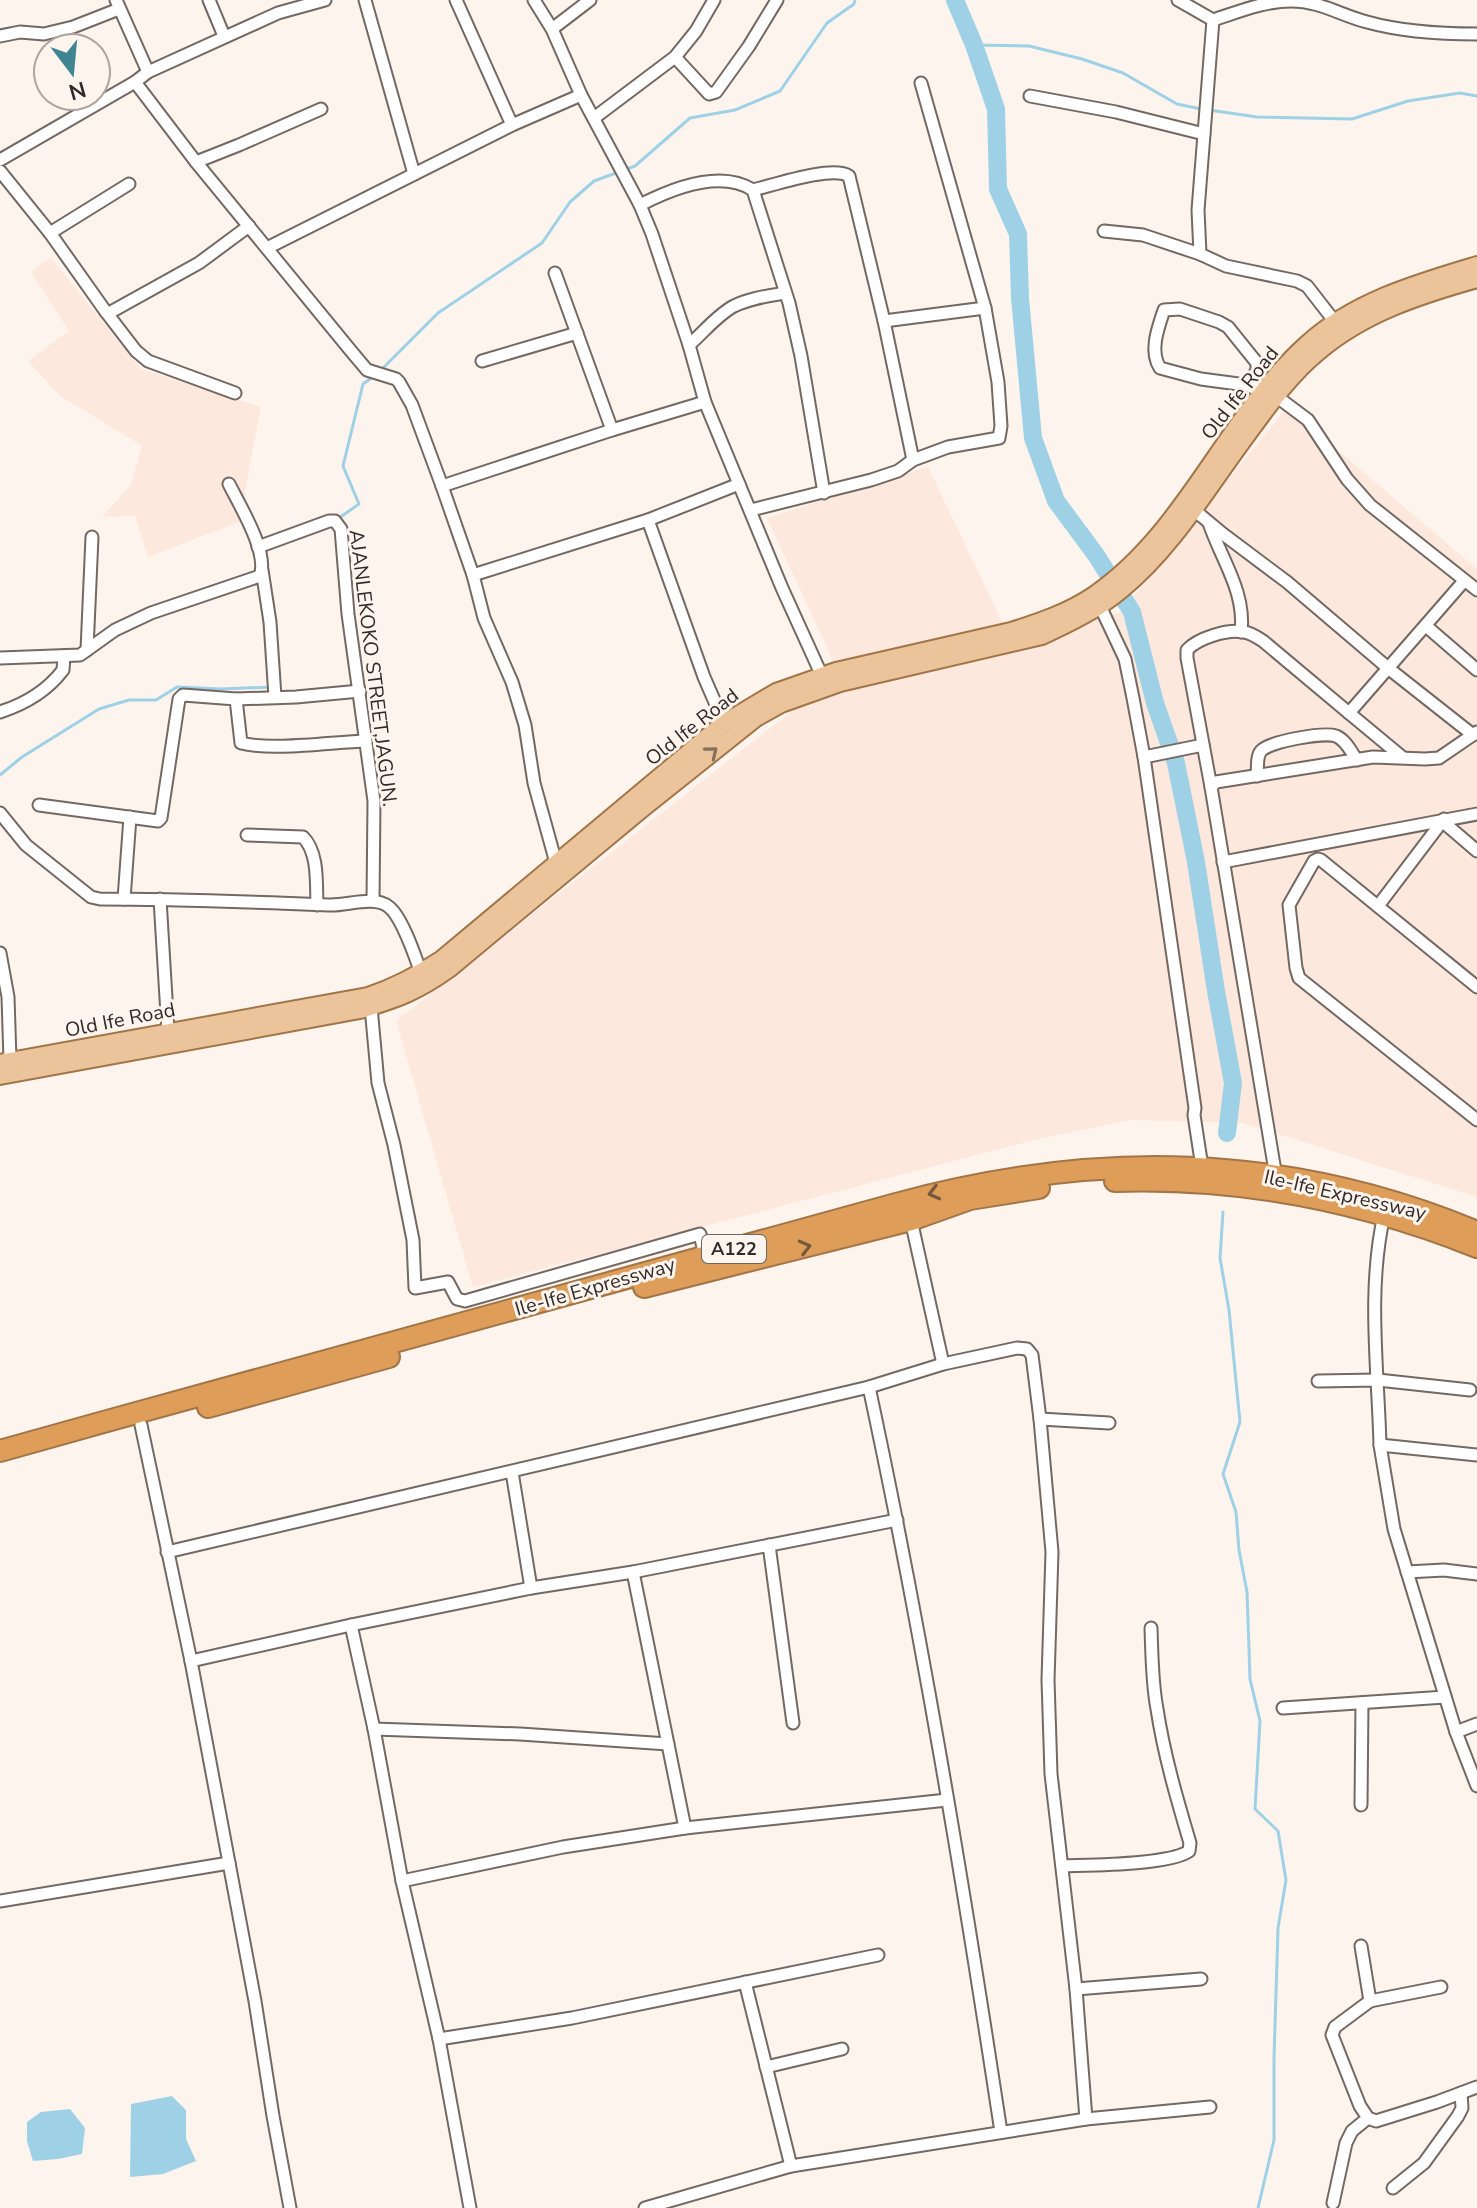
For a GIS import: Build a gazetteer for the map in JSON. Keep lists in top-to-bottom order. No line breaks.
{"streets":{"highway":["Ile-Ife Expressway","A122"],"main road":["Old Ife Road"],"street":["AJANLEKOKO STREET,JAGUN."]},"north":"bottom"}
